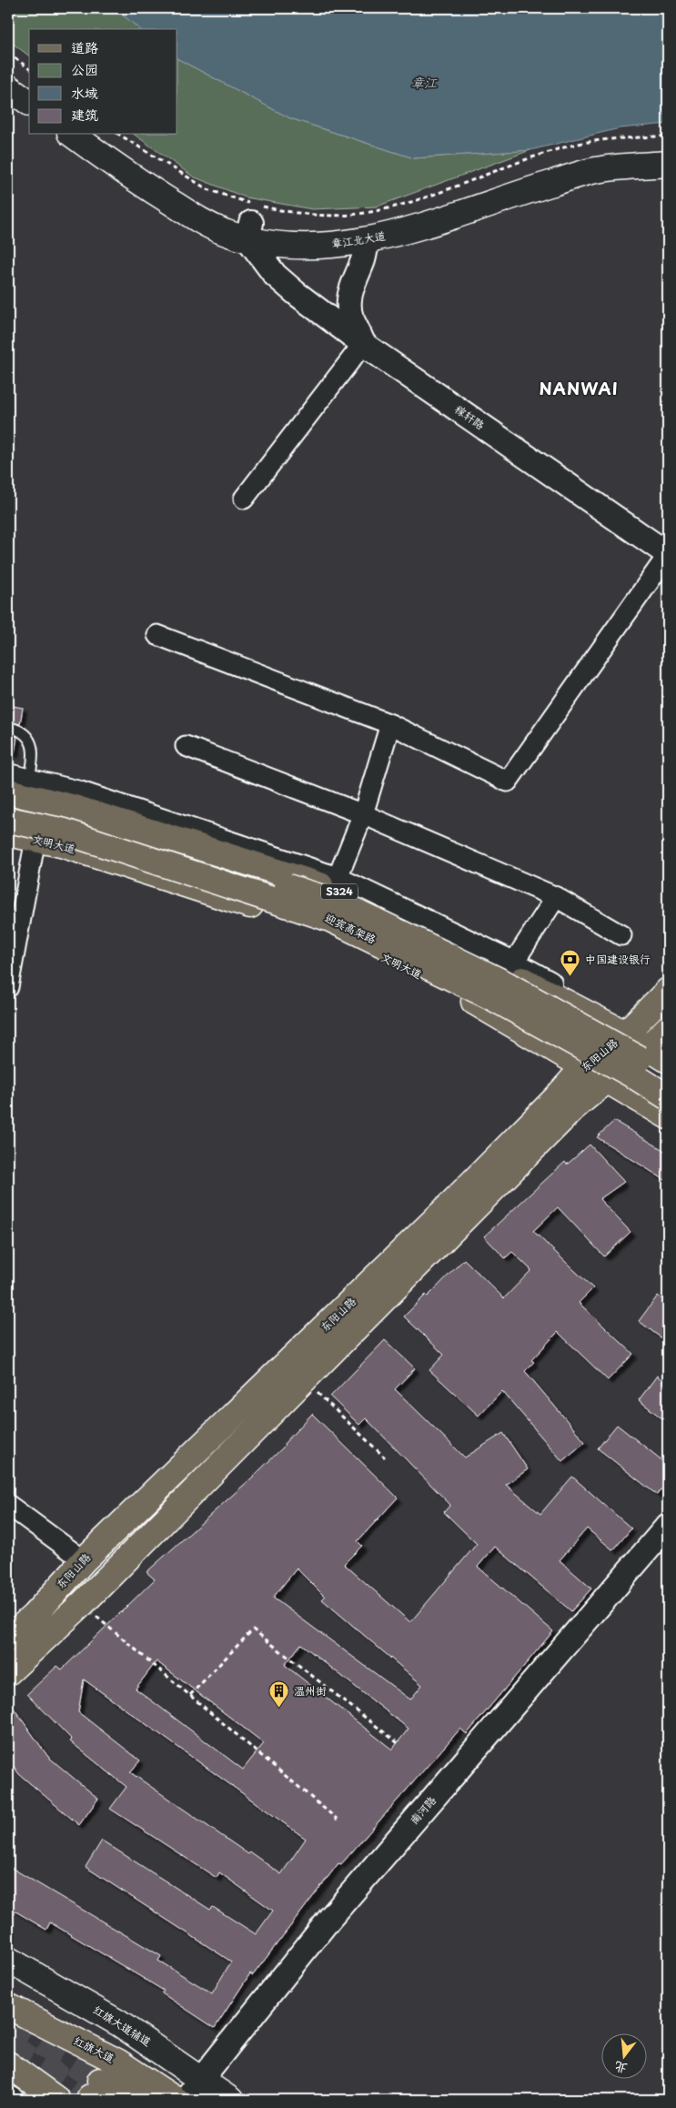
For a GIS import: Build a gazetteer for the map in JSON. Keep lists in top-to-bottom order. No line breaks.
{"streets":{"main road":["章江北大道","文明大道","S324","迎宾高架路","东阳山路","红旗大道辅道","红旗大道"],"street":["稼轩路","南河路"]},"crossings":[["章江北大道","稼轩路"],["文明大道","东阳山路"],["S324","东阳山路"],["南河路","红旗大道辅道"]],"districts":["NANWAI"],"water":["章江"],"places":{"bank":["中国建设银行"],"building":["温州街"]},"legend":["道路","公园","水域","建筑"],"north":"bottom"}
